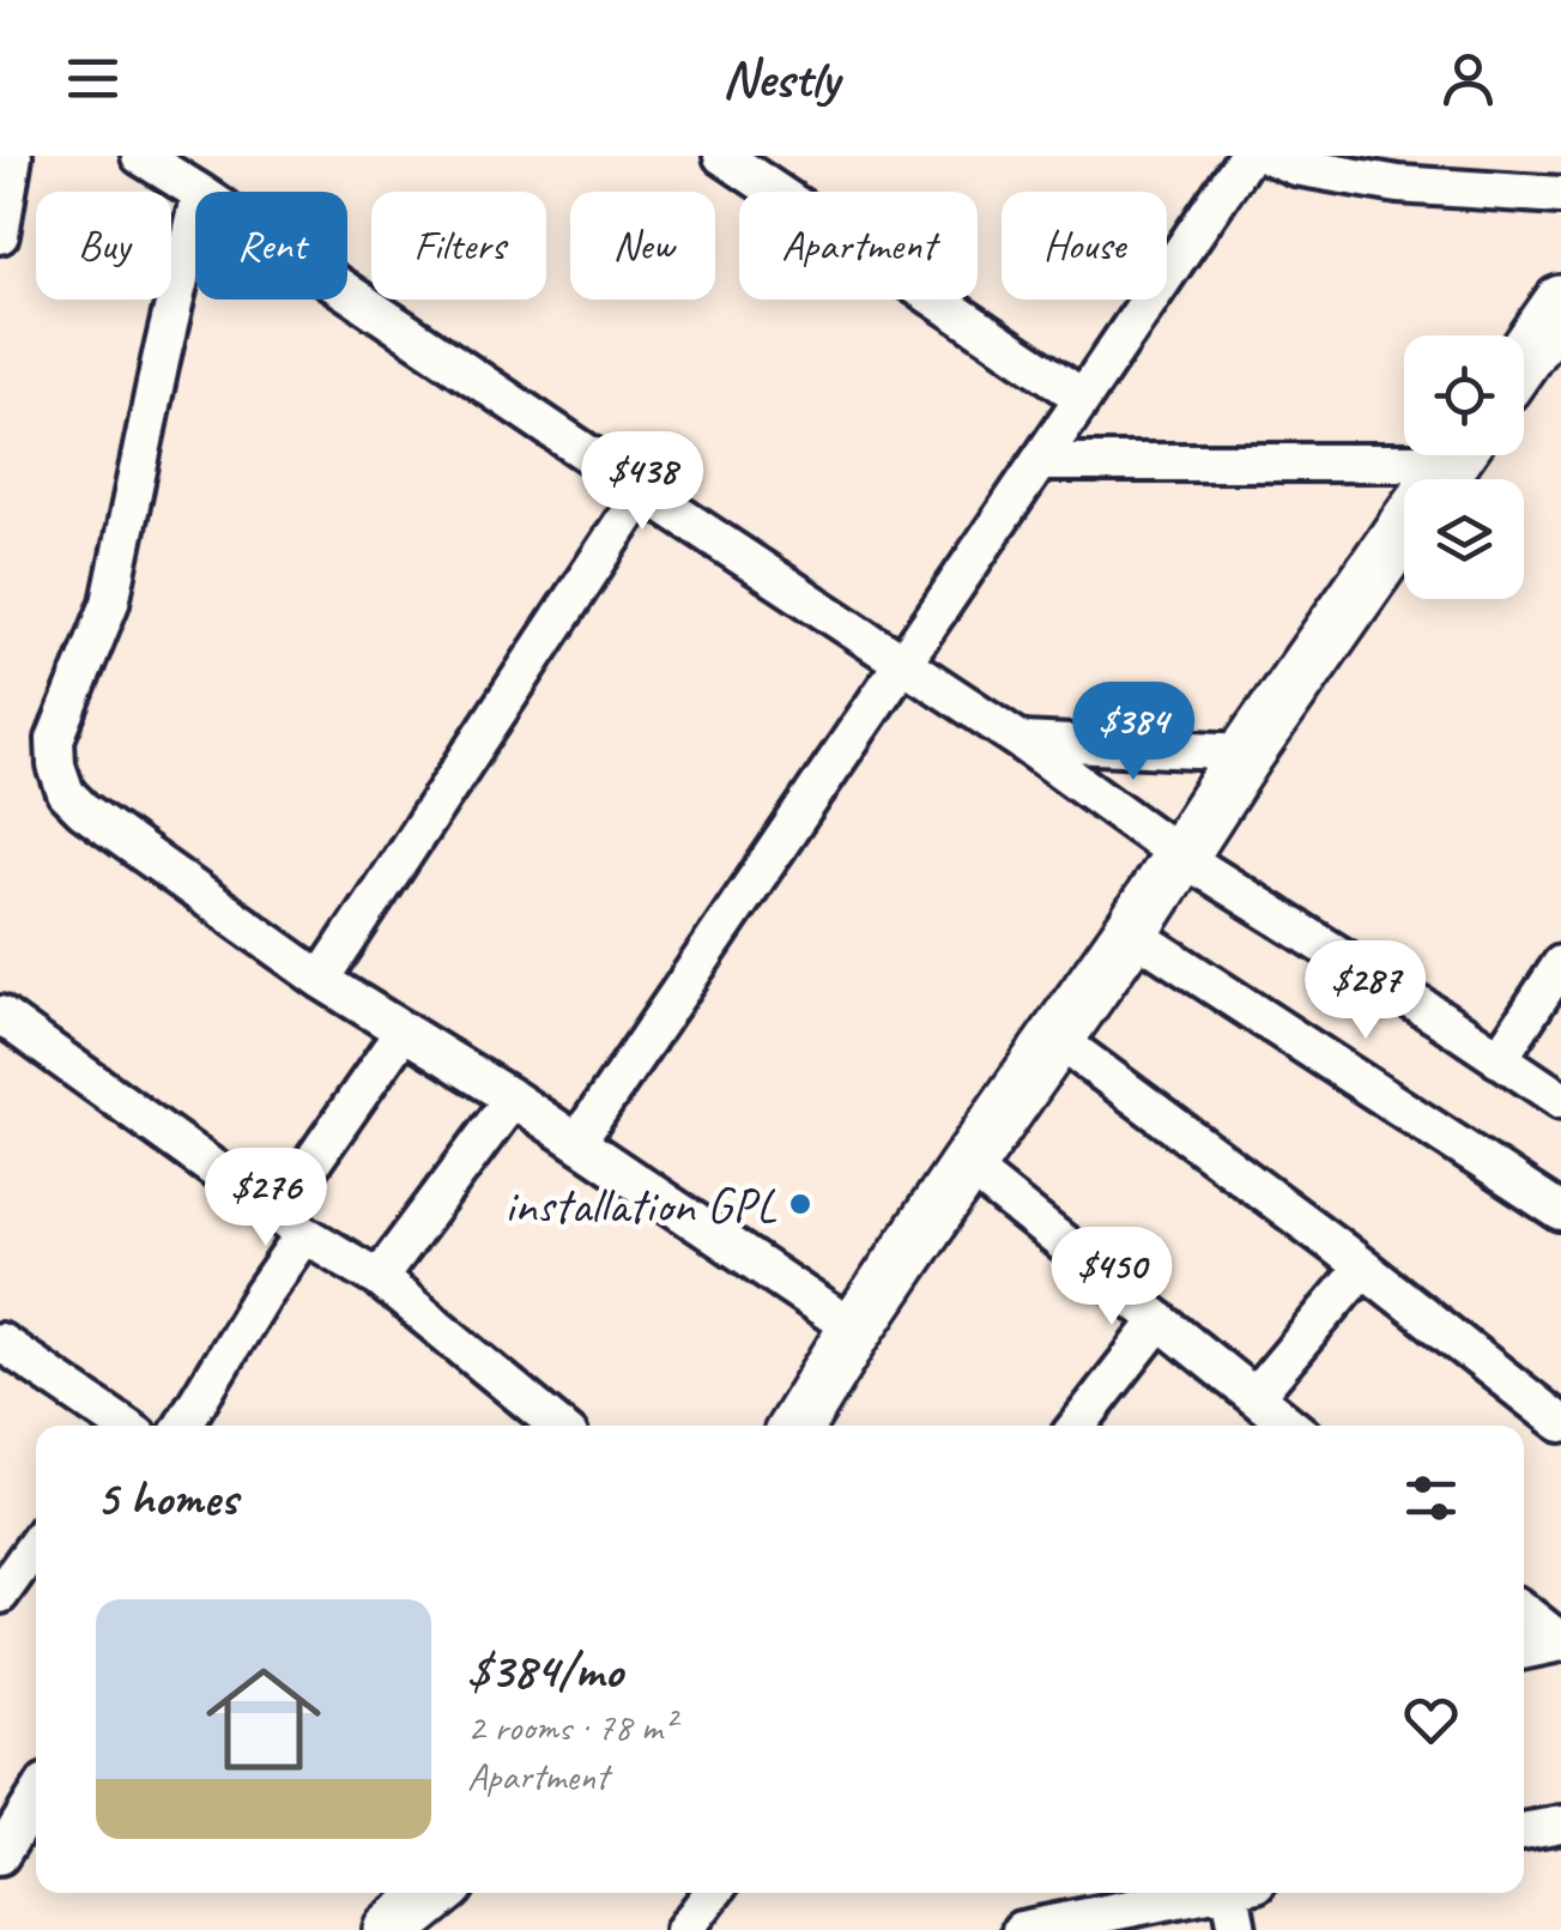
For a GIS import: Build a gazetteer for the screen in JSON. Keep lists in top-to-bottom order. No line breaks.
{"places":["installation GPL"],"page":{"header":"Nestly","chip":["Buy","Rent","Filters","New","Apartment","House"],"price":["$438","$384","$287","$276","$450"],"heading":"5 homes","list":[{"name":"$384/mo","note":"2 rooms · 78 m² · Apartment"}]}}
